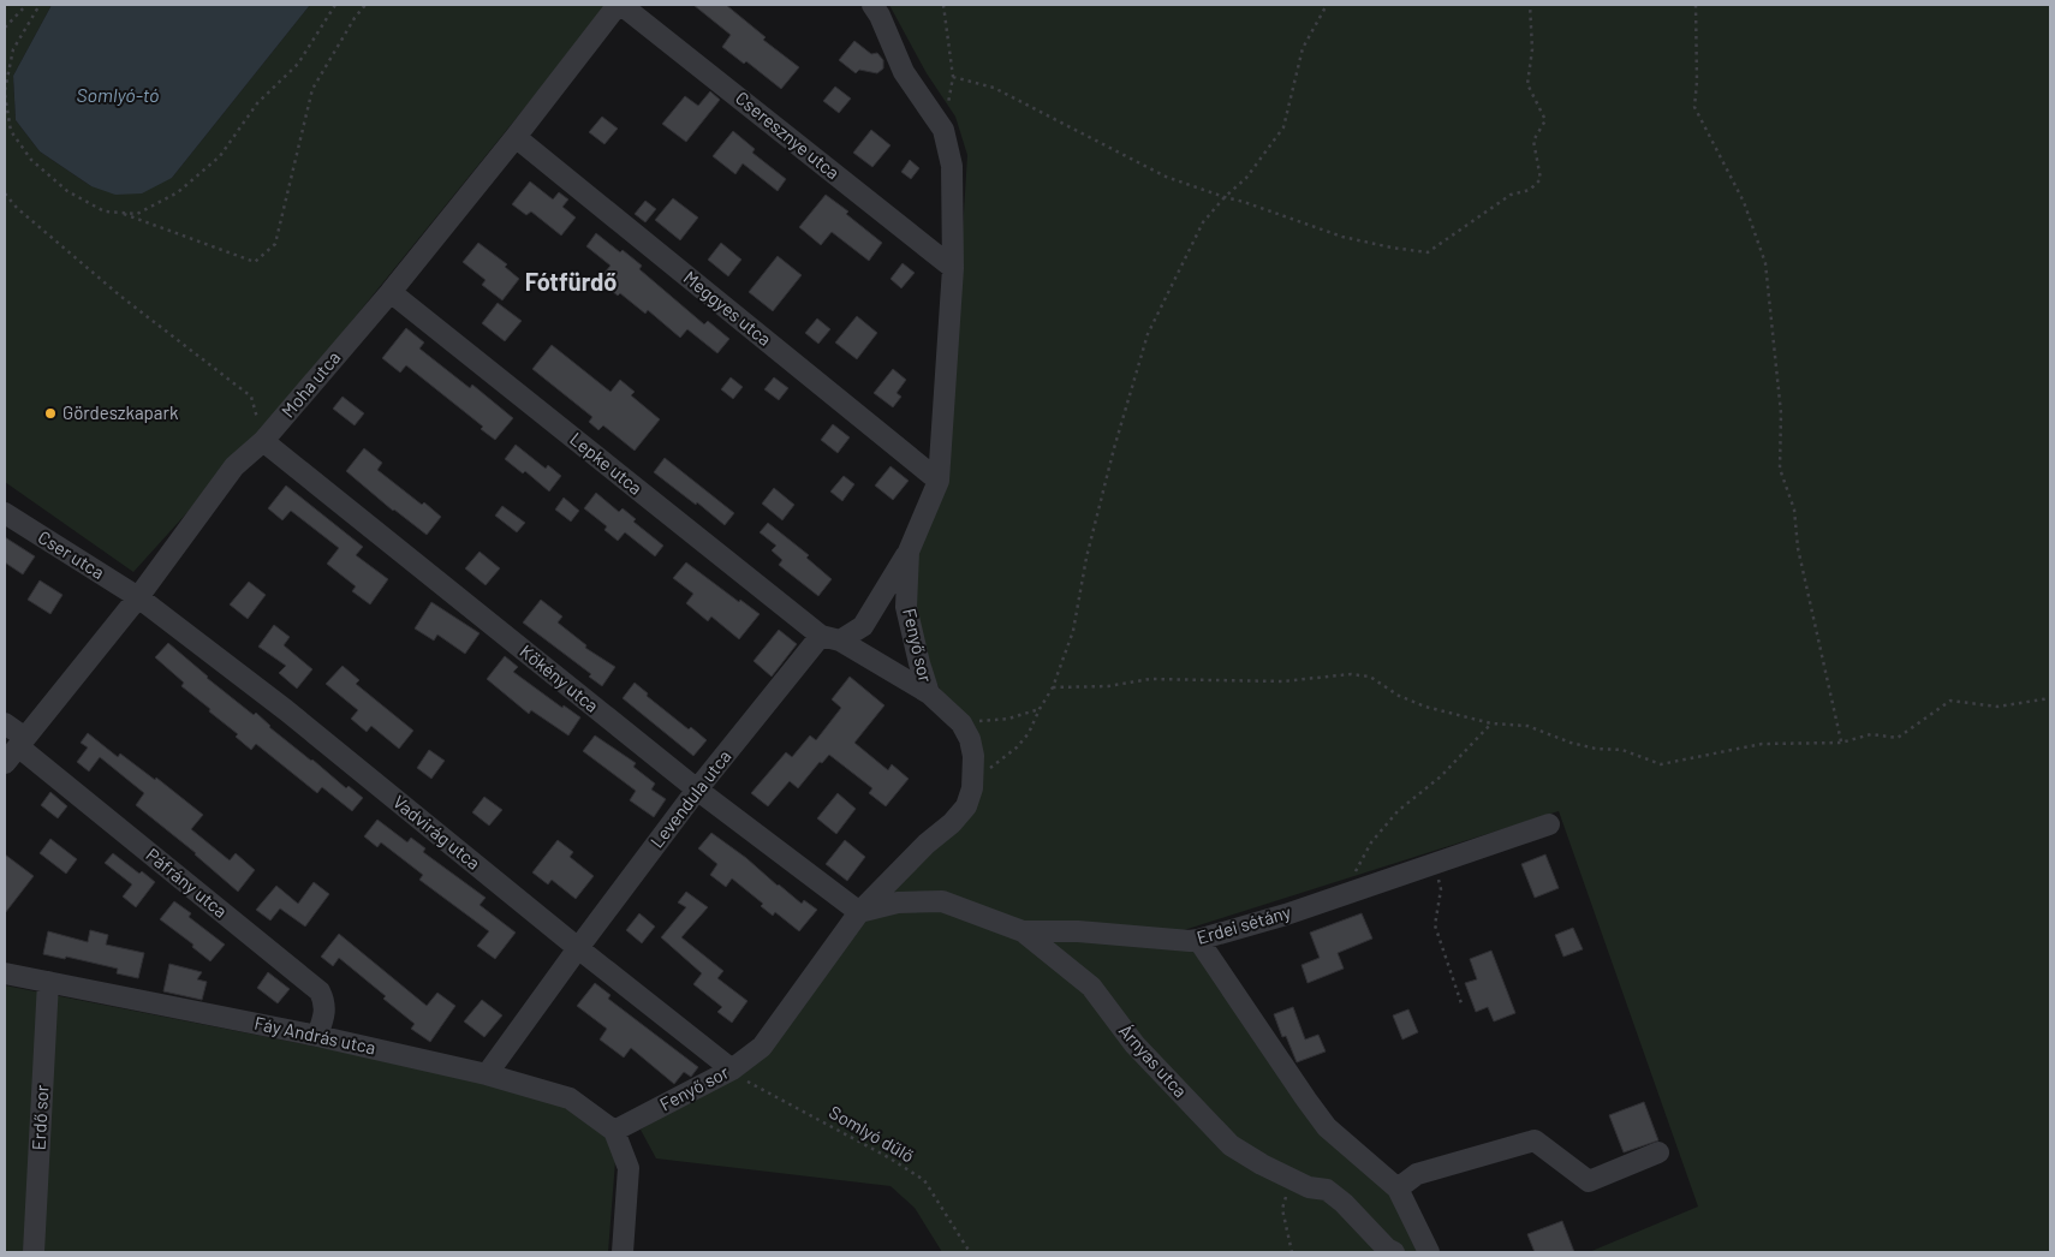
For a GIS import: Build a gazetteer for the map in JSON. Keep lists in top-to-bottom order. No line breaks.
{"streets":{"street":["Cseresznye utca","Meggyes utca","Moha utca","Lepke utca","Cser utca","Fenyő sor","Kökény utca","Levendula utca","Vadvirág utca","Páfrány utca","Erdei sétány","Fáy András utca","Árnyas utca","Erdő sor"],"path":["Somlyó dűlő"]},"crossings":[["Cseresznye utca","Moha utca"],["Cseresznye utca","Fenyő sor"],["Meggyes utca","Moha utca"],["Meggyes utca","Fenyő sor"],["Moha utca","Lepke utca"],["Moha utca","Cser utca"],["Moha utca","Kökény utca"],["Moha utca","Vadvirág utca"],["Moha utca","Páfrány utca"],["Lepke utca","Fenyő sor"],["Lepke utca","Levendula utca"],["Cser utca","Vadvirág utca"],["Fenyő sor","Kökény utca"],["Fenyő sor","Levendula utca"],["Fenyő sor","Vadvirág utca"],["Fenyő sor","Erdei sétány"],["Fenyő sor","Fáy András utca"],["Fenyő sor","Somlyó dűlő"],["Kökény utca","Levendula utca"],["Kökény utca","Erdei sétány"],["Levendula utca","Vadvirág utca"],["Levendula utca","Fáy András utca"],["Vadvirág utca","Somlyó dűlő"],["Páfrány utca","Fáy András utca"],["Erdei sétány","Árnyas utca"],["Fáy András utca","Erdő sor"]],"districts":["Fótfürdő"],"water":["Somlyó-tó"],"places":["Gördeszkapark"]}
